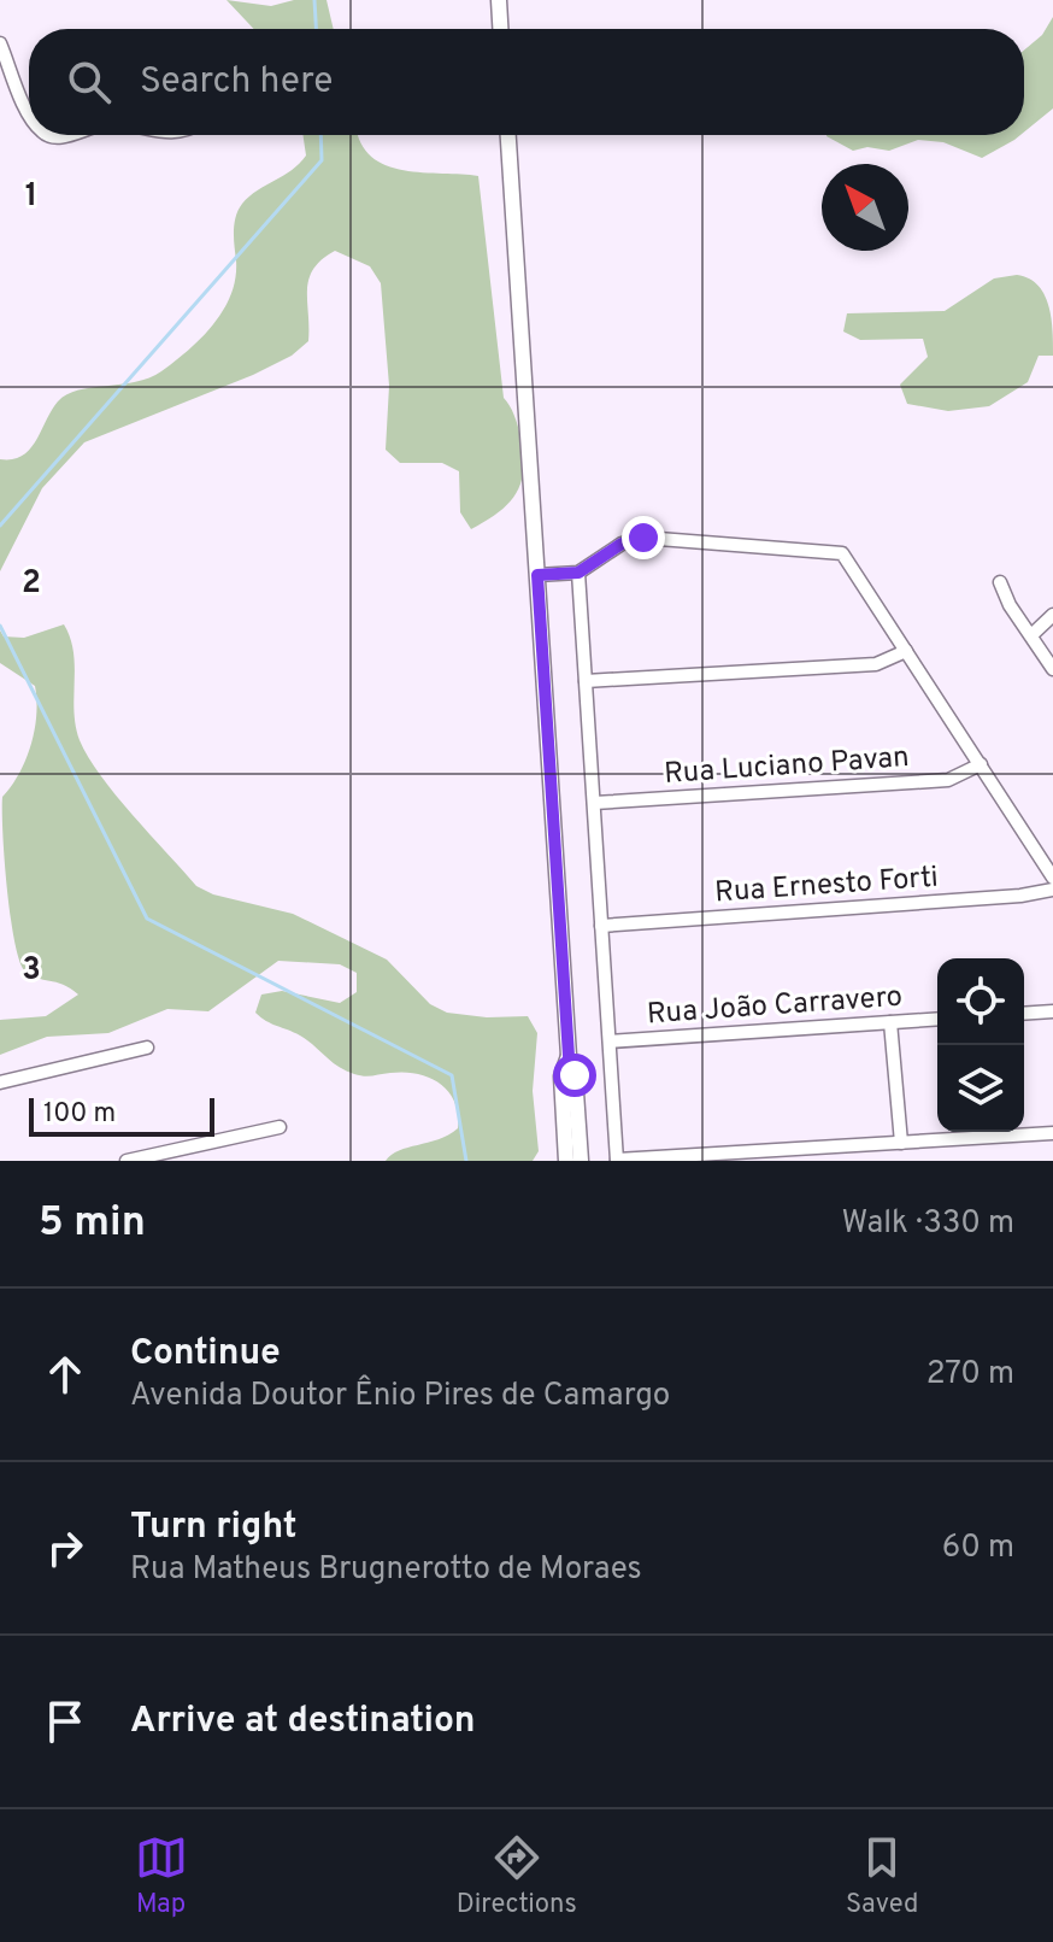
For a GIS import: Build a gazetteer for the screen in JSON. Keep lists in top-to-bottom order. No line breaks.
{"streets":{"street":["Rua Luciano Pavan","Rua Ernesto Forti","Rua João Carravero"]},"scale_bar":"100 m","north":"top left","page":{"search":"Search here","scale":"100 m","heading":["5 min","Walk · 330 m"],"list":[["Continue","Avenida Doutor Ênio Pires de Camargo","270 m"],["Turn right","Rua Matheus Brugnerotto de Moraes","60 m"],"Arrive at destination"],"nav":["Map","Directions","Saved"]},"grid":{"rows":["1","2","3"]}}
